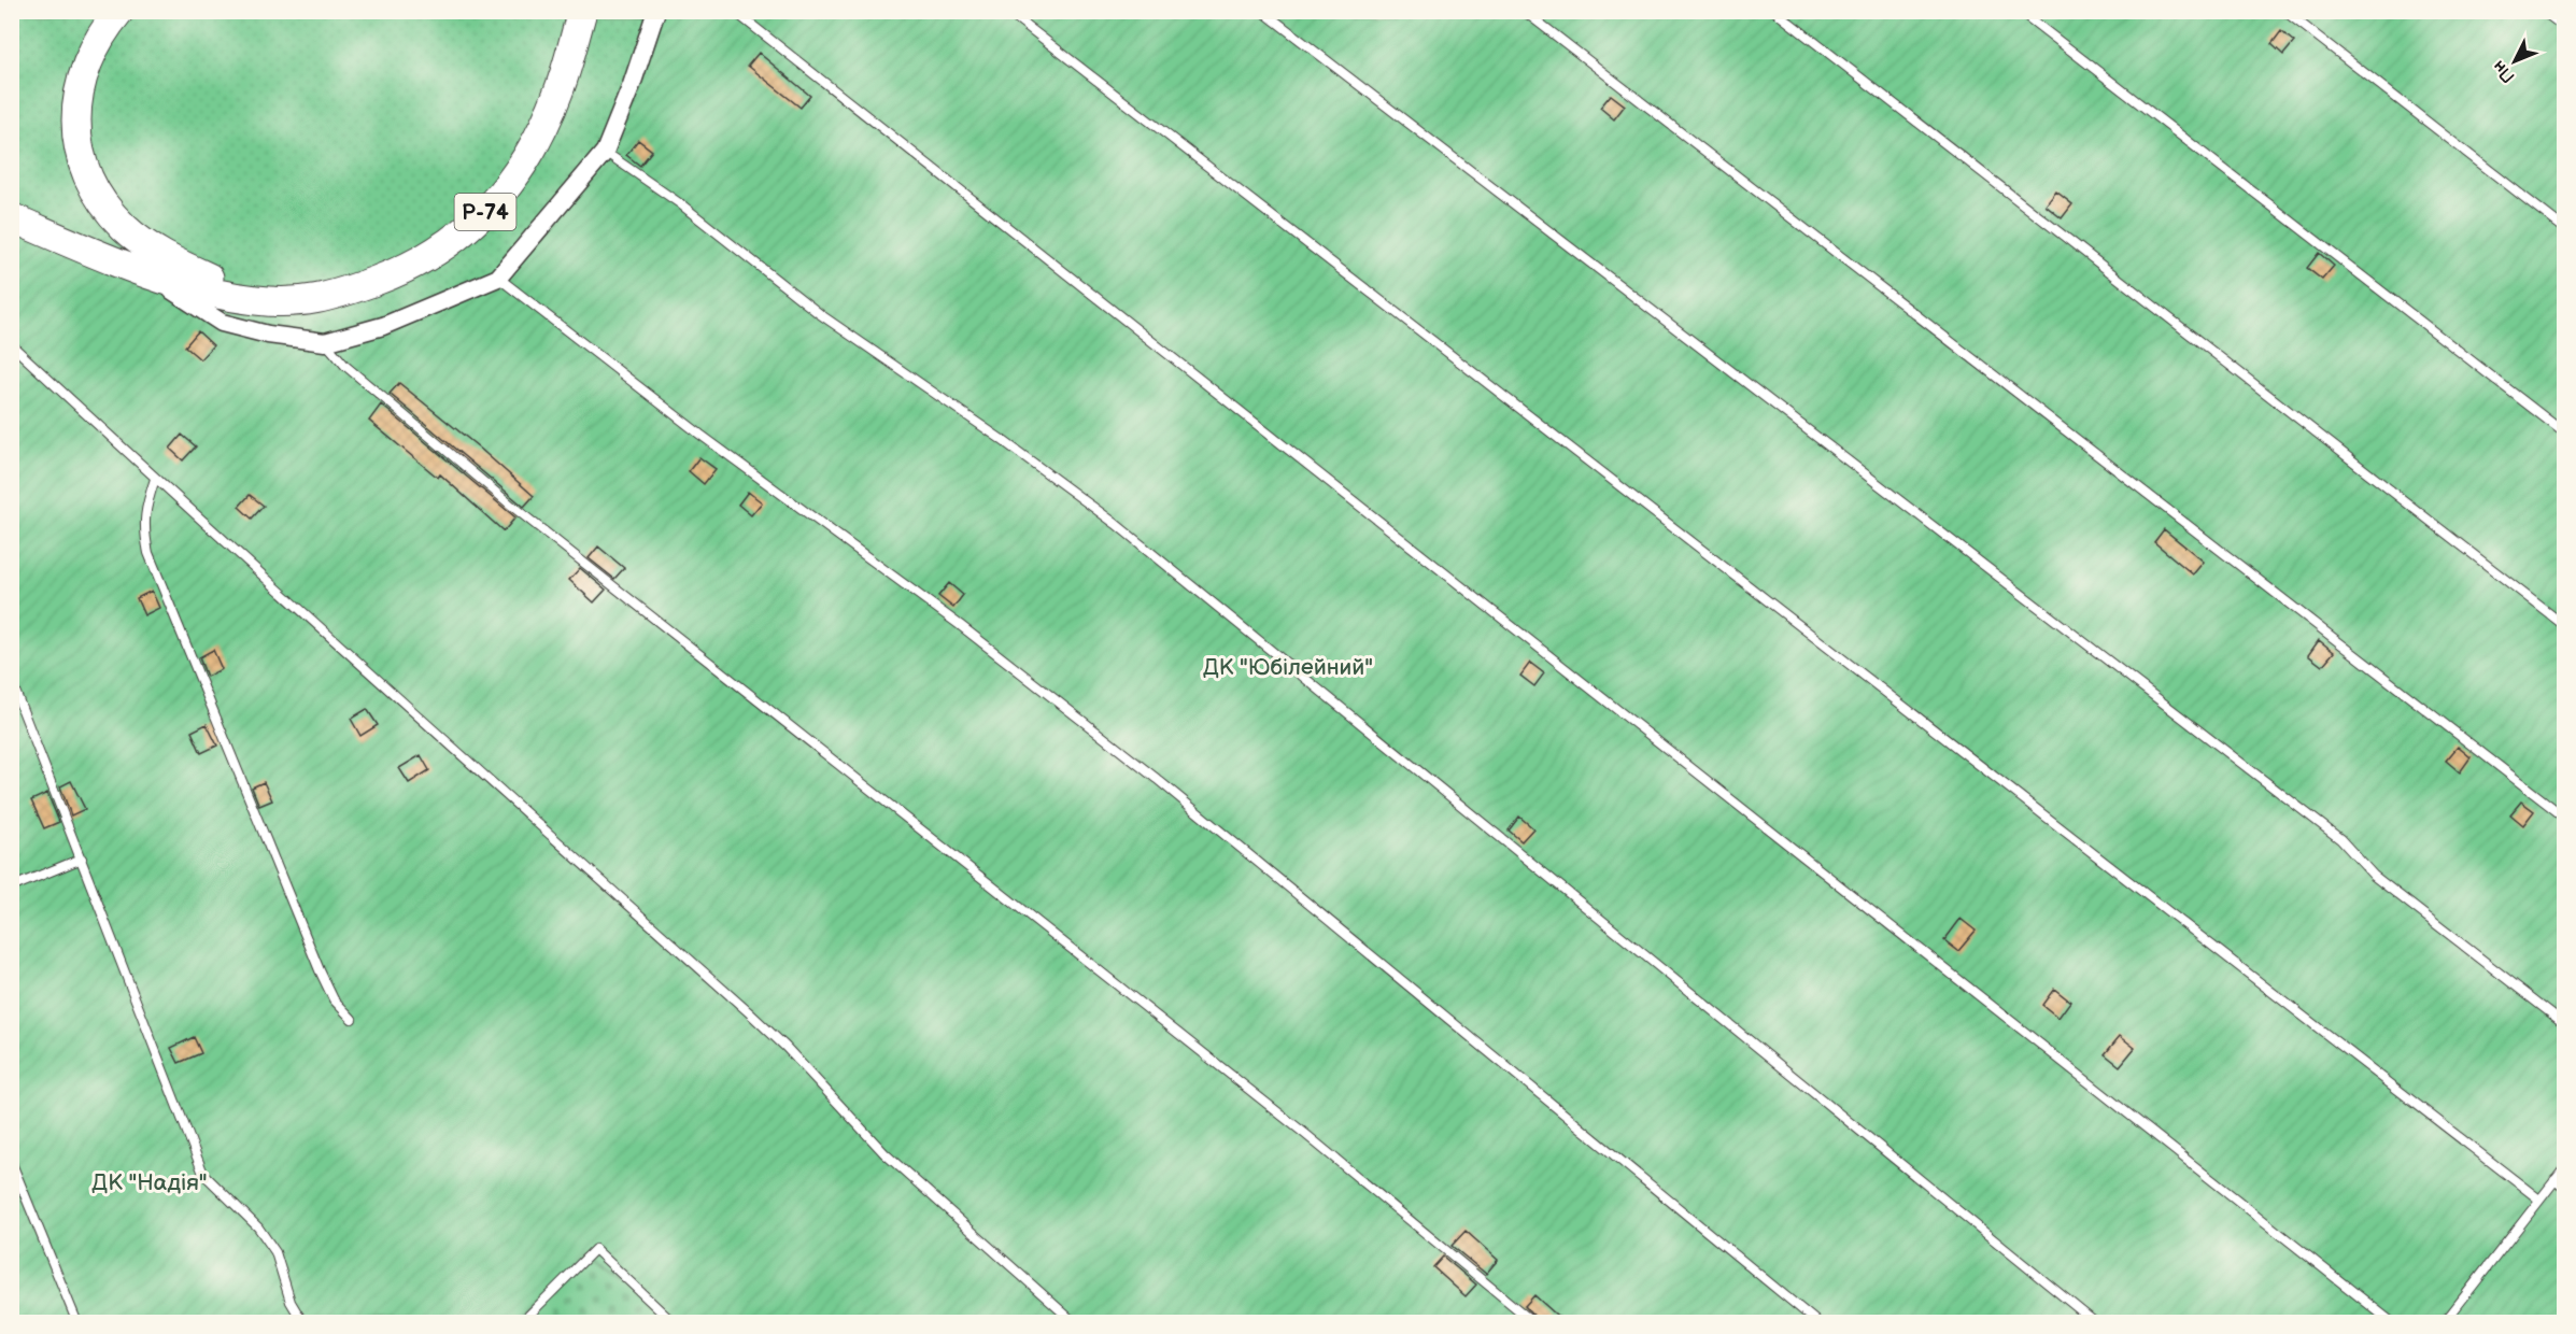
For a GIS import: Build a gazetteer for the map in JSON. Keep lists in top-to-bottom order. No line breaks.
{"streets":{"main road":["Р-74"]},"parks":["ДК \"Юбілейний\"","ДК \"Надія\""],"north":"bottom left"}
